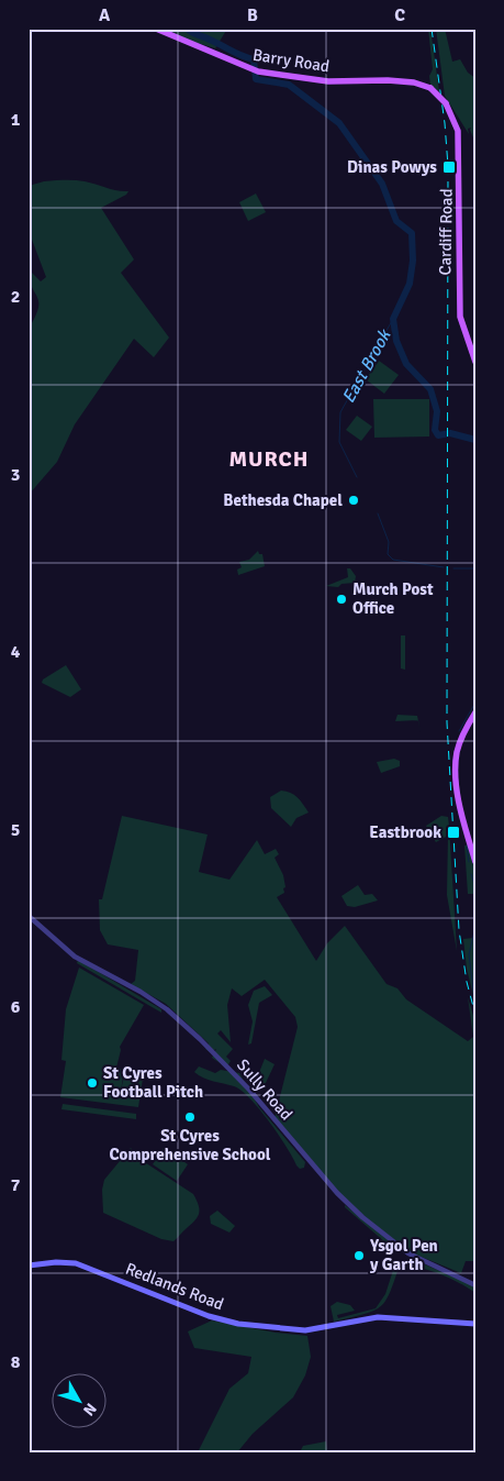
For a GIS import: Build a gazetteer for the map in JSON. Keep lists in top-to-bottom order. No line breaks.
{"streets":{"main road":["Barry Road","Cardiff Road","Redlands Road"],"street":["Sully Road"]},"crossings":[["Barry Road","Cardiff Road"]],"districts":["MURCH"],"water":["East Brook"],"places":{"transit":["Dinas Powys","Eastbrook"],"other":["Bethesda Chapel","Murch Post Office","St Cyres Football Pitch","St Cyres Comprehensive School","Ysgol Pen y Garth"]},"north":"bottom right","grid":{"columns":["A","B","C"],"rows":["1","2","3","4","5","6","7","8"]}}
